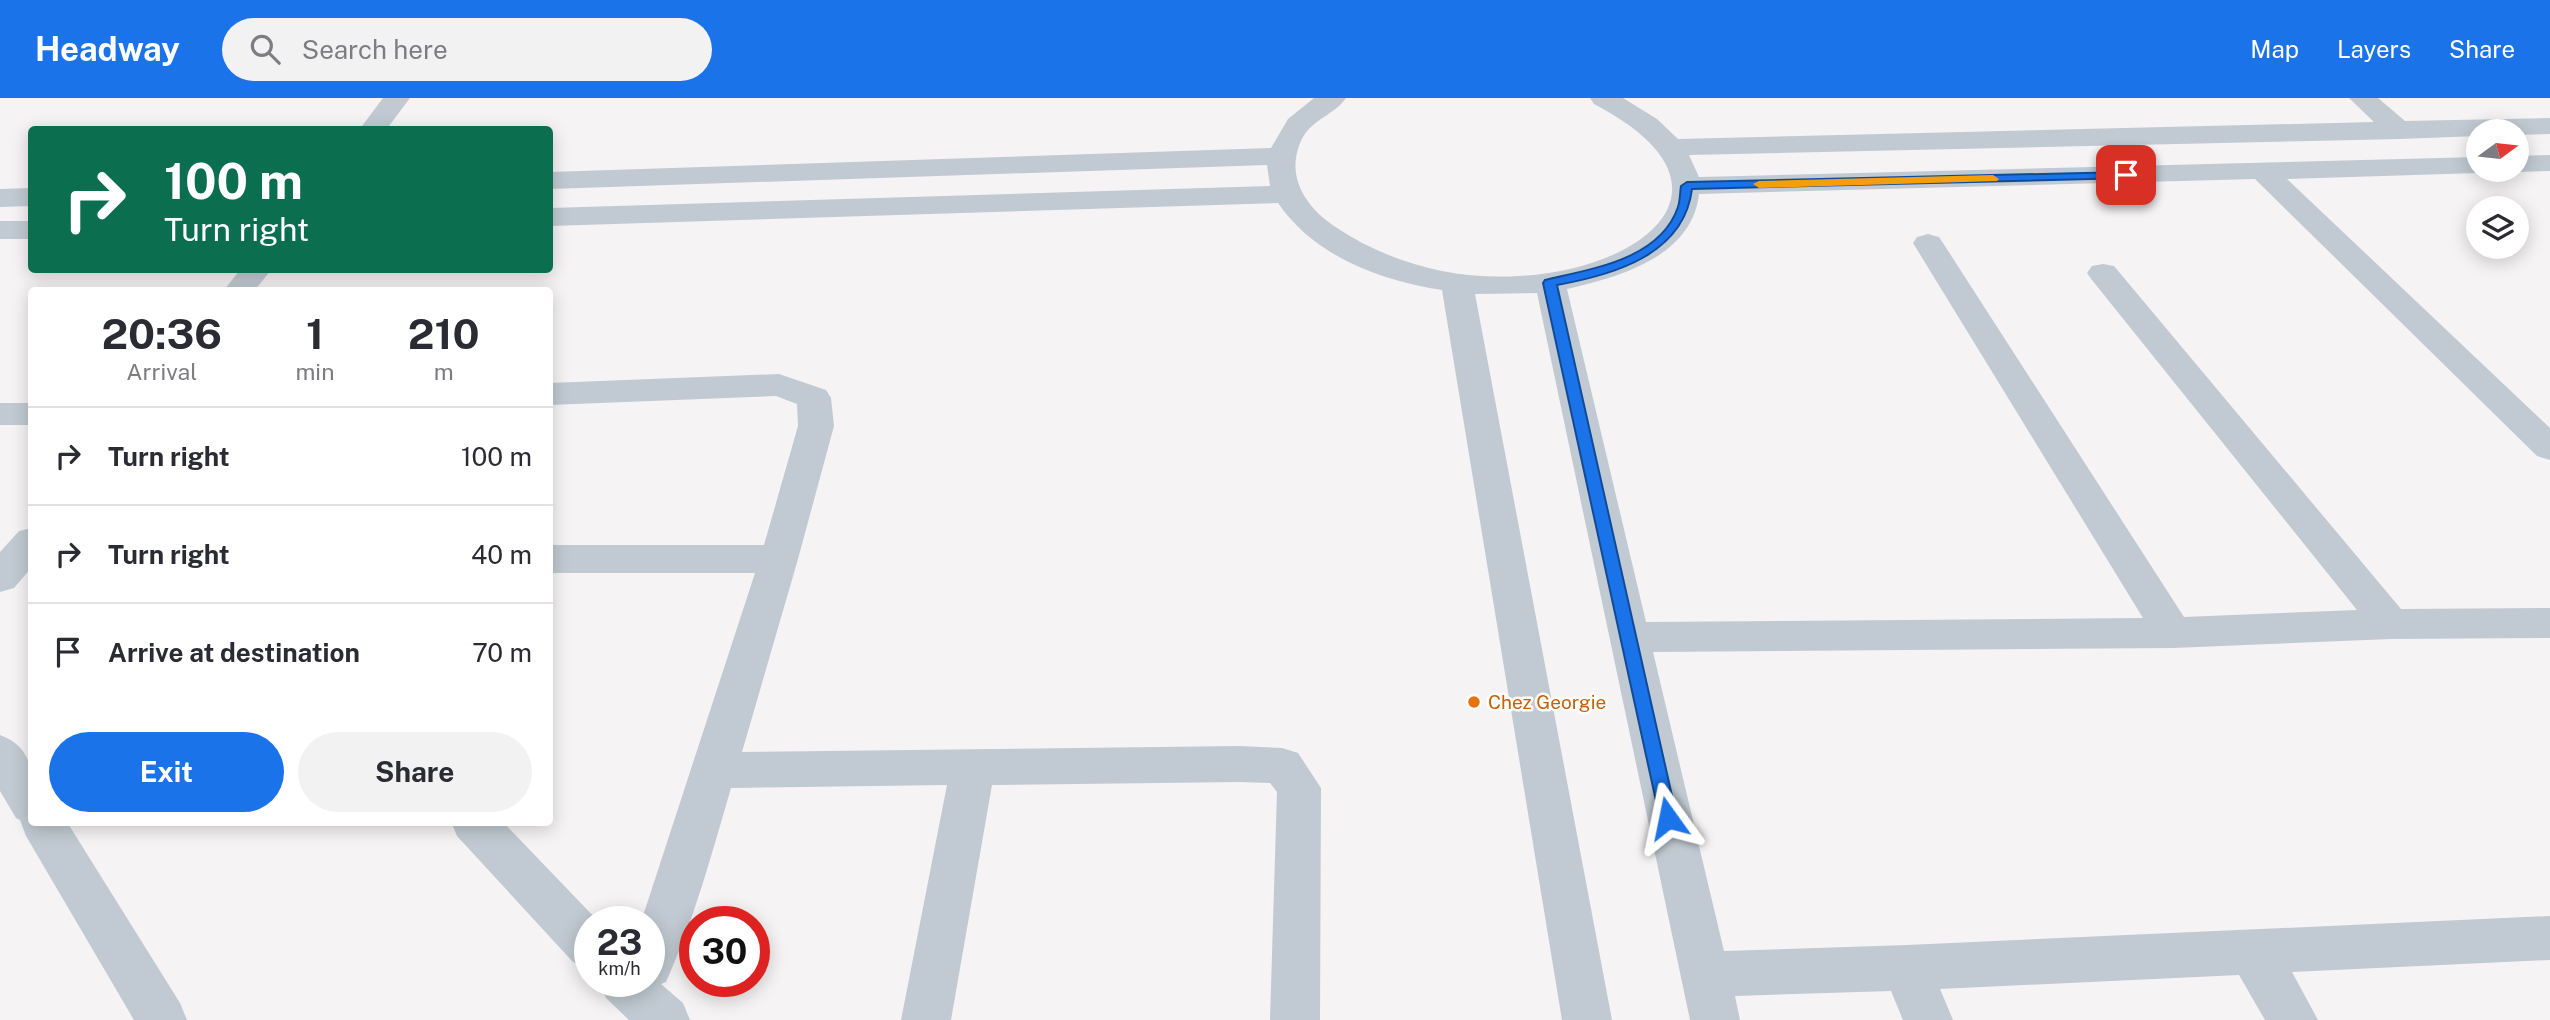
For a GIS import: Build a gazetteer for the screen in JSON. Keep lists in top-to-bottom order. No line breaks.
{"places":["Chez Georgie"],"north":"right","page":{"header":"Headway","search":"Search here","nav":["Map","Layers","Share"],"turn":["100 m","Turn right"],"eta":["20:36","Arrival","1","min","210","m"],"list":[{"name":"Turn right","value":"100 m"},{"name":"Turn right","value":"40 m"},{"name":"Arrive at destination","value":"70 m"}],"buttons":["Exit","Share"],"speed":"23 km/h","limit":"30"}}
